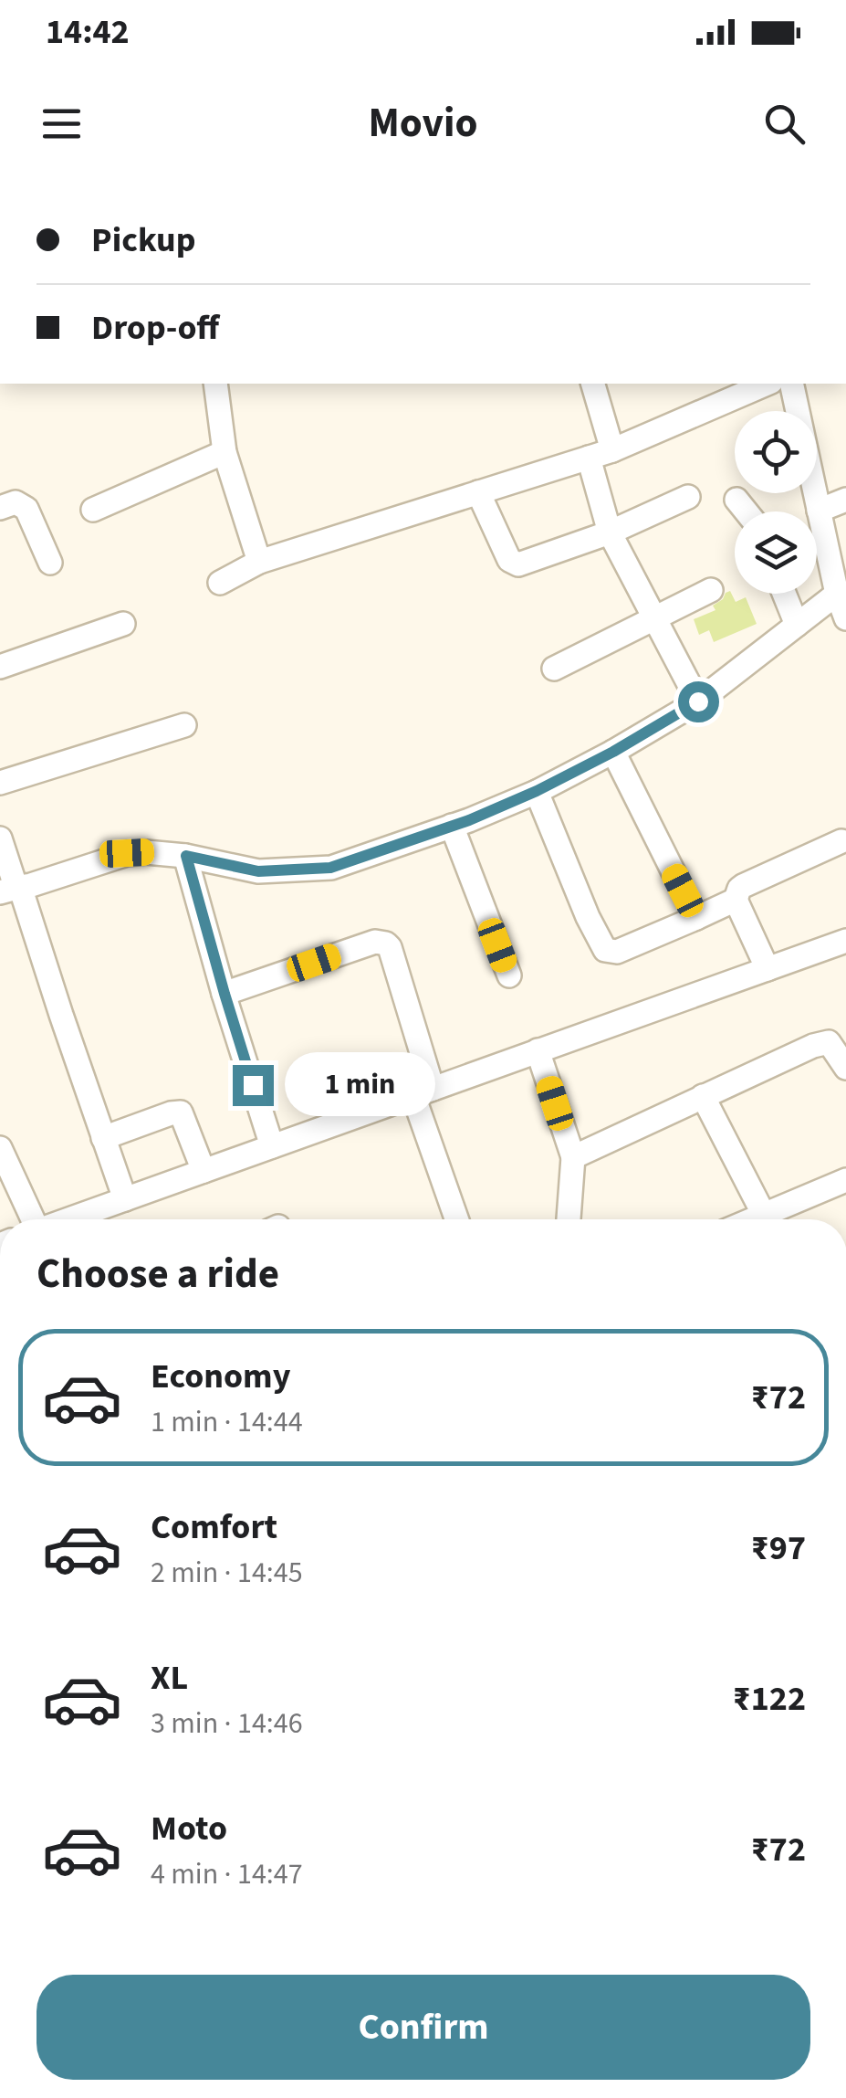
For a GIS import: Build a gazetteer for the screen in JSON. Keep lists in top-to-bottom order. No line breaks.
{"page":{"status":"14:42","header":"Movio","banner":["Pickup","Drop-off"],"bubble":"1 min","heading":"Choose a ride","list":[{"name":"Economy","note":"1 min · 14:44","value":"₹72"},{"name":"Comfort","note":"2 min · 14:45","value":"₹97"},{"name":"XL","note":"3 min · 14:46","value":"₹122"},{"name":"Moto","note":"4 min · 14:47","value":"₹72"}],"buttons":"Confirm"}}
